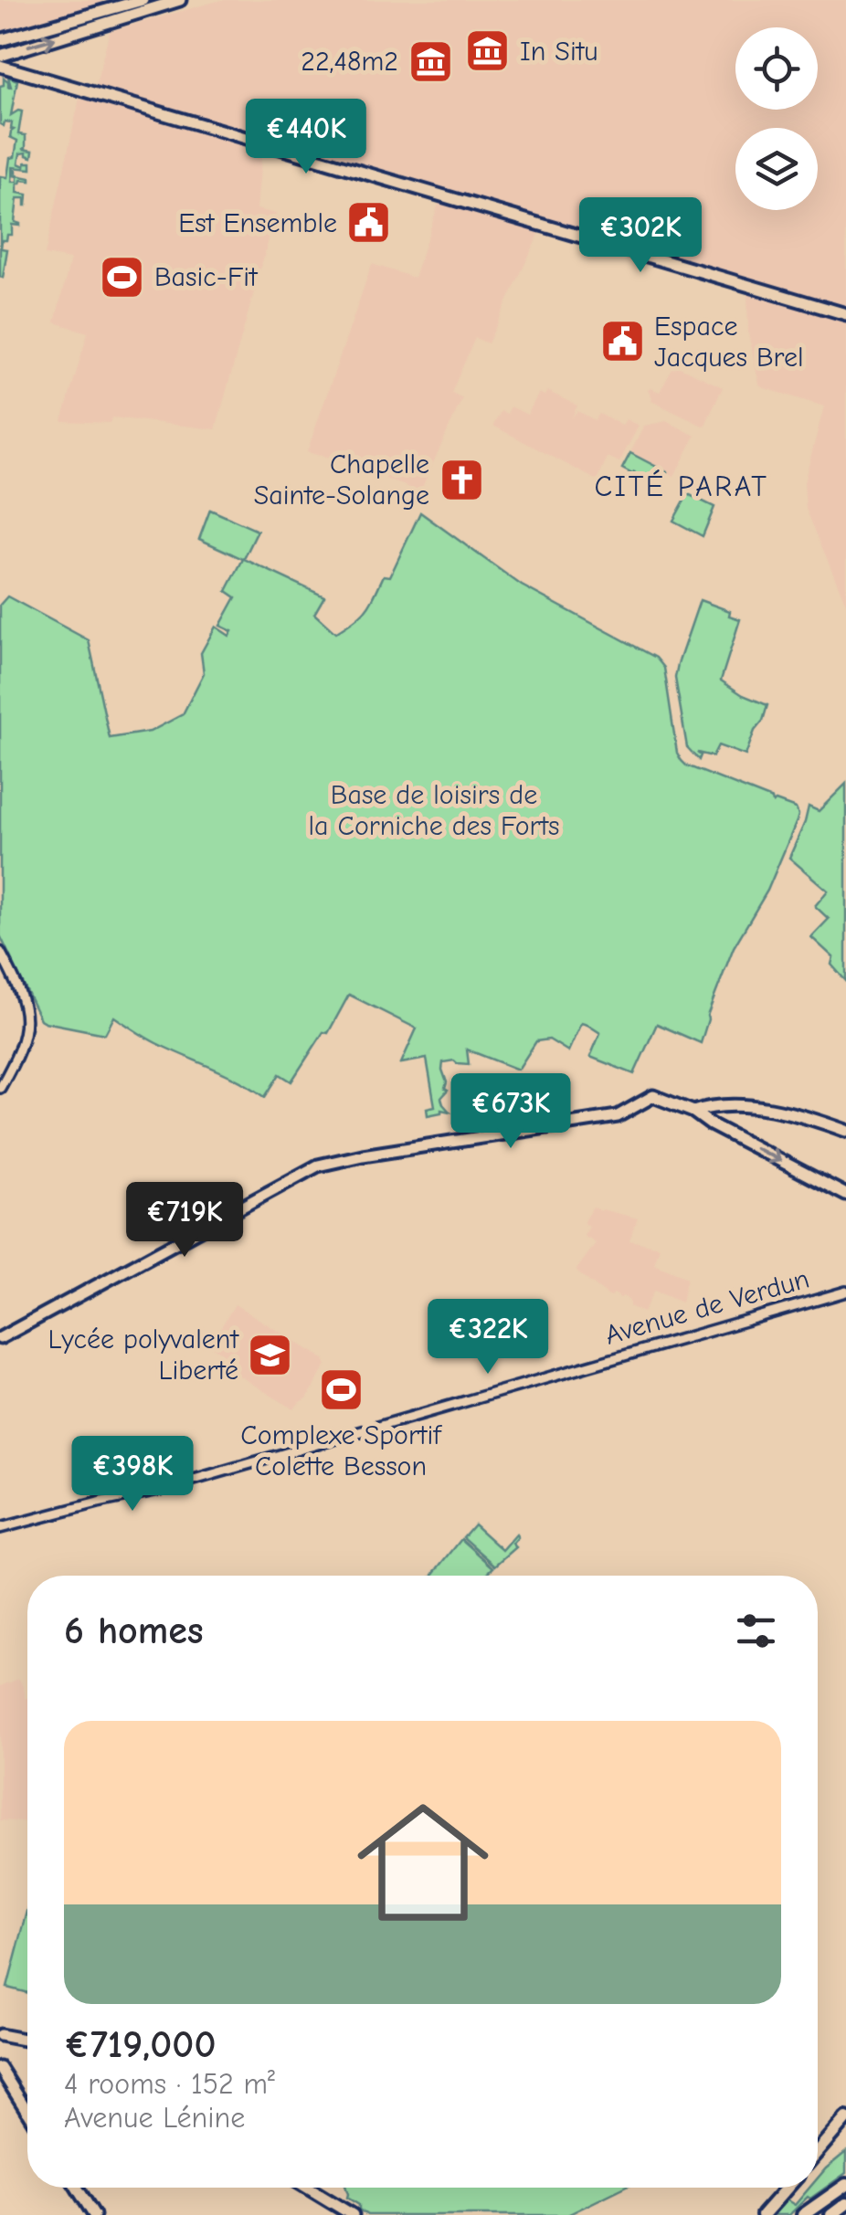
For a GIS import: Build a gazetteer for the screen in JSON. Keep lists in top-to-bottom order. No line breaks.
{"streets":{"street":["Avenue de Verdun"]},"districts":["CITÉ PARAT"],"parks":["Base de loisirs de la Corniche des Forts"],"places":{"museum":["In Situ","22,48m2"],"public building":["Est Ensemble","Espace Jacques Brel"],"sports":["Basic-Fit","Complexe Sportif Colette Besson"],"church":["Chapelle Sainte-Solange"],"school or university":["Lycée polyvalent Liberté"]},"page":{"price":["€440K","€302K","€673K","€719K","€322K","€398K"],"heading":"6 homes","list":[{"name":"€719,000","note":"4 rooms · 152 m² · Avenue Lénine"}]}}
